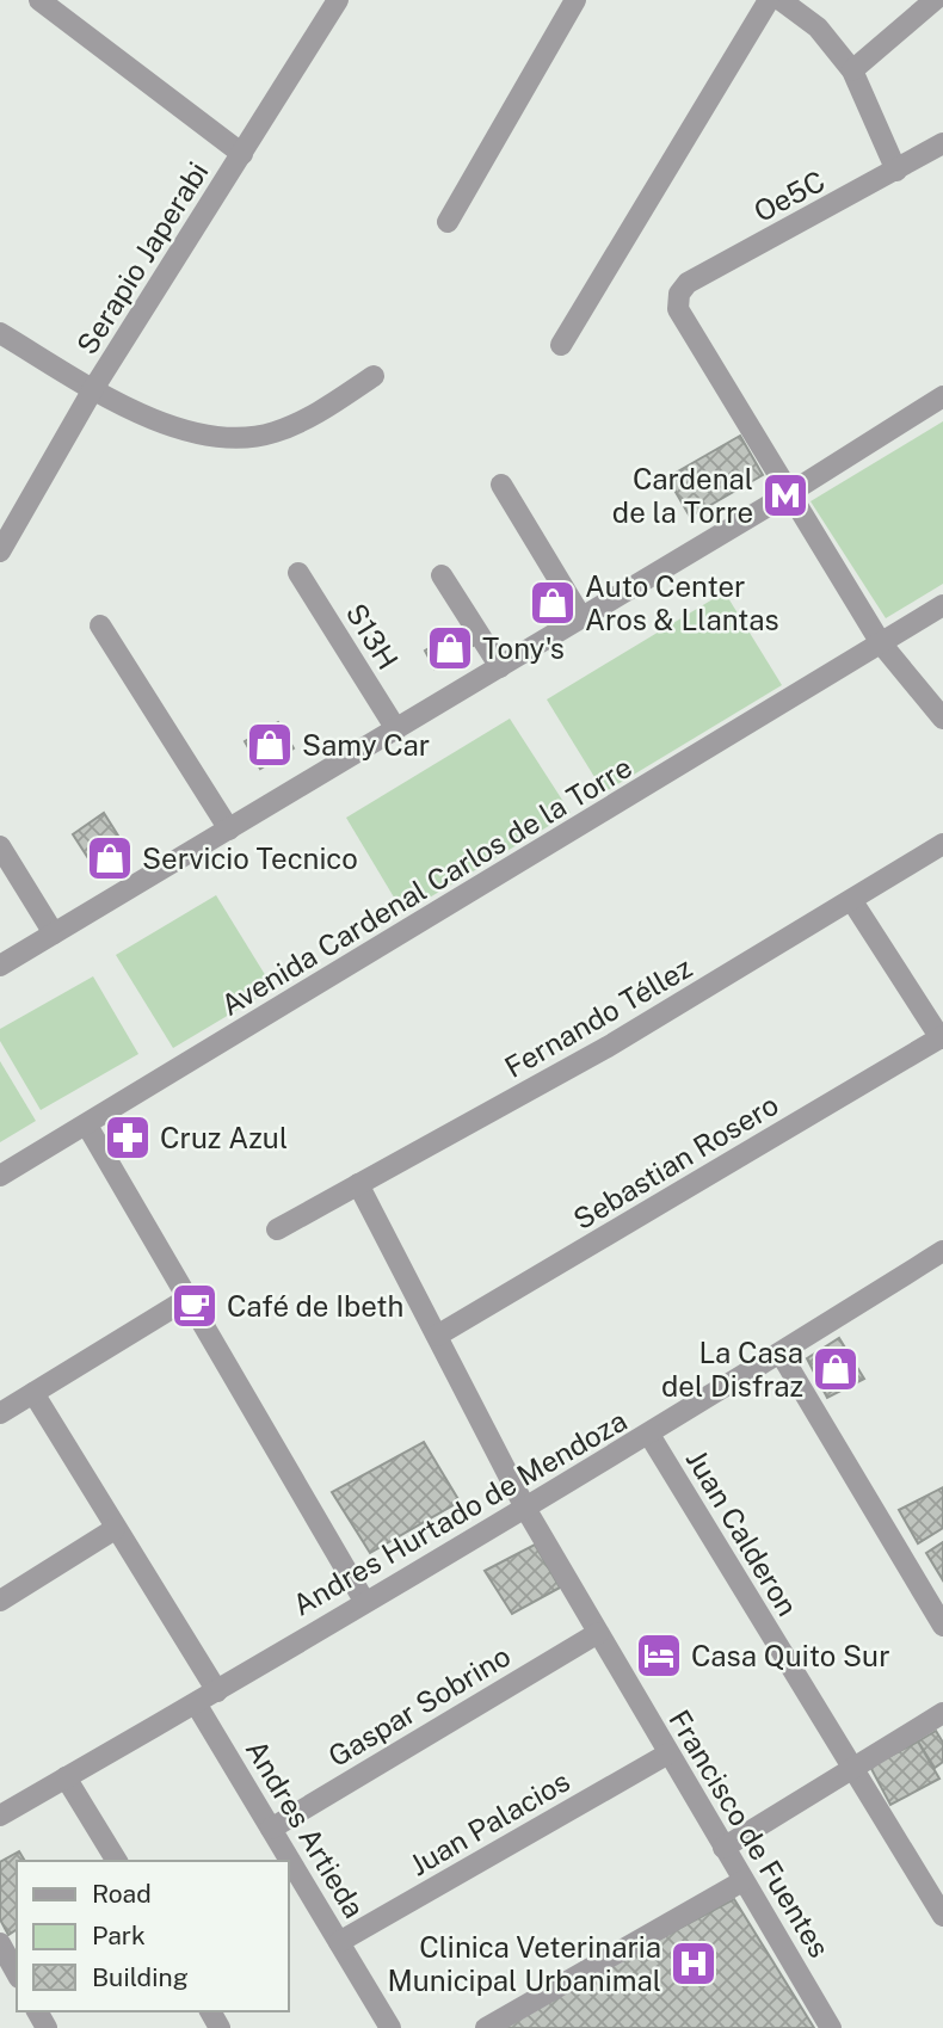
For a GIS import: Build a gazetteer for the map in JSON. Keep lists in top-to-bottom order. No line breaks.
{"streets":{"street":["Oe5C","Serapio Japerabi","S13H","Avenida Cardenal Carlos de la Torre","Fernando Téllez","Sebastian Rosero","Andres Hurtado de Mendoza","Juan Calderon","Gaspar Sobrino","Juan Palacios","Andres Artieda","Francisco de Fuentes"]},"crossings":[["Fernando Téllez","Francisco de Fuentes"],["Sebastian Rosero","Francisco de Fuentes"],["Andres Hurtado de Mendoza","Juan Calderon"],["Andres Hurtado de Mendoza","Andres Artieda"],["Andres Hurtado de Mendoza","Francisco de Fuentes"],["Gaspar Sobrino","Andres Artieda"],["Gaspar Sobrino","Francisco de Fuentes"],["Juan Palacios","Andres Artieda"],["Juan Palacios","Francisco de Fuentes"]],"places":{"metro station":["Cardenal de la Torre"],"shop":["Auto Center Aros & Llantas","Tony's","Samy Car","Servicio Tecnico","La Casa del Disfraz"],"pharmacy":["Cruz Azul"],"cafe":["Café de Ibeth"],"hotel":["Casa Quito Sur"],"hospital":["Clinica Veterinaria Municipal Urbanimal"]},"legend":["Road","Park","Building"]}
